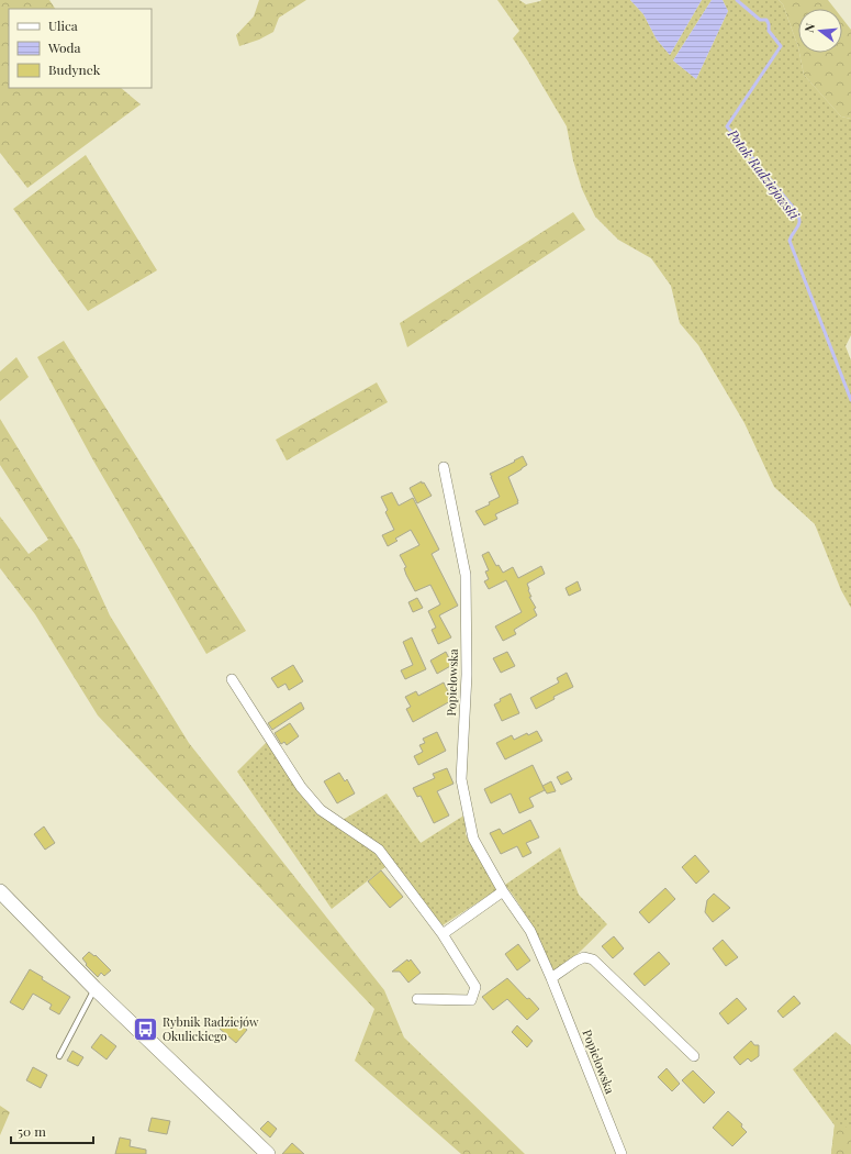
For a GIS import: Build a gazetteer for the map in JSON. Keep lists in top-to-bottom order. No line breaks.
{"streets":{"street":["Popielowska"]},"water":["Potok Radziejowski"],"places":{"bus stop":["Rybnik Radziejów Okulickiego"]},"legend":["Ulica","Woda","Budynek"],"scale_bar":"50 m","north":"left"}
